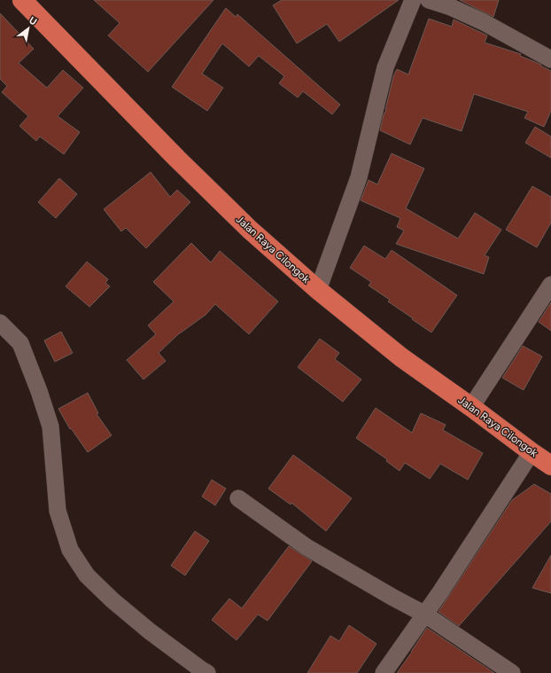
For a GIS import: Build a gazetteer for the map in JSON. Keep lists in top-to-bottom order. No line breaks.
{"streets":{"highway":["Jalan Raya Cilongok"]},"north":"top right"}
